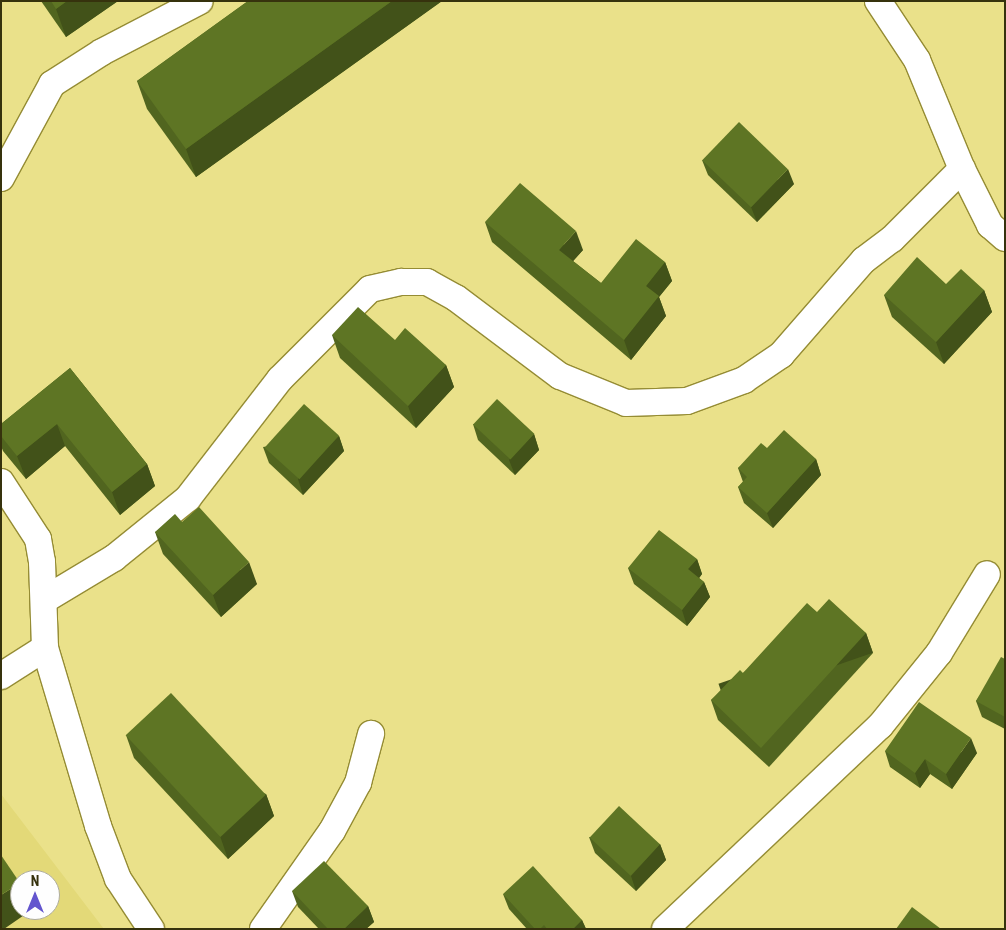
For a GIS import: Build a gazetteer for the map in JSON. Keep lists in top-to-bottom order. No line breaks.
{"north":"top"}
